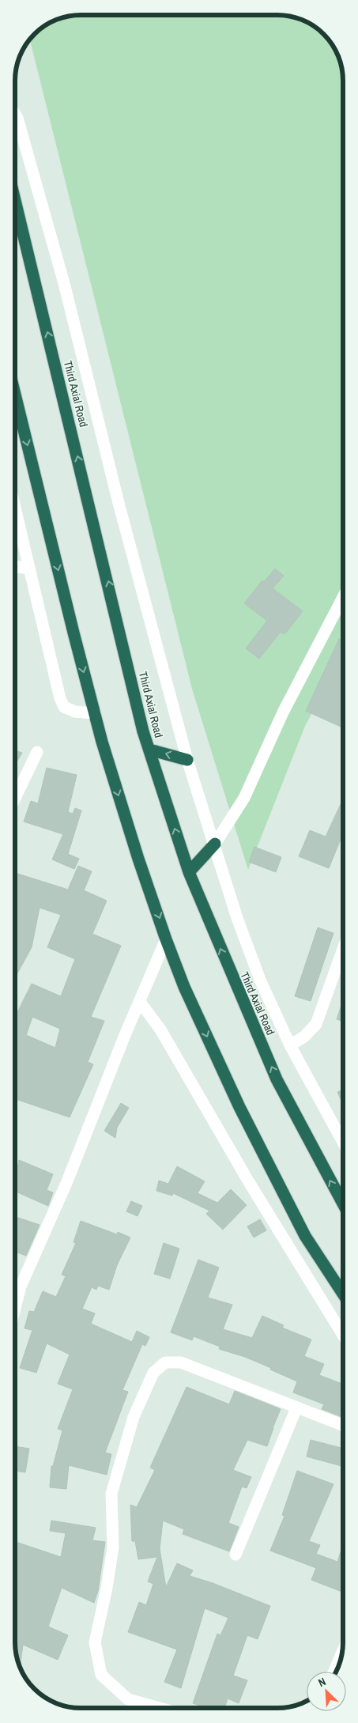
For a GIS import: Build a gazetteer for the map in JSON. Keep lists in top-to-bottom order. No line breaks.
{"streets":{"highway":["Third Axial Road"]},"north":"top left"}
